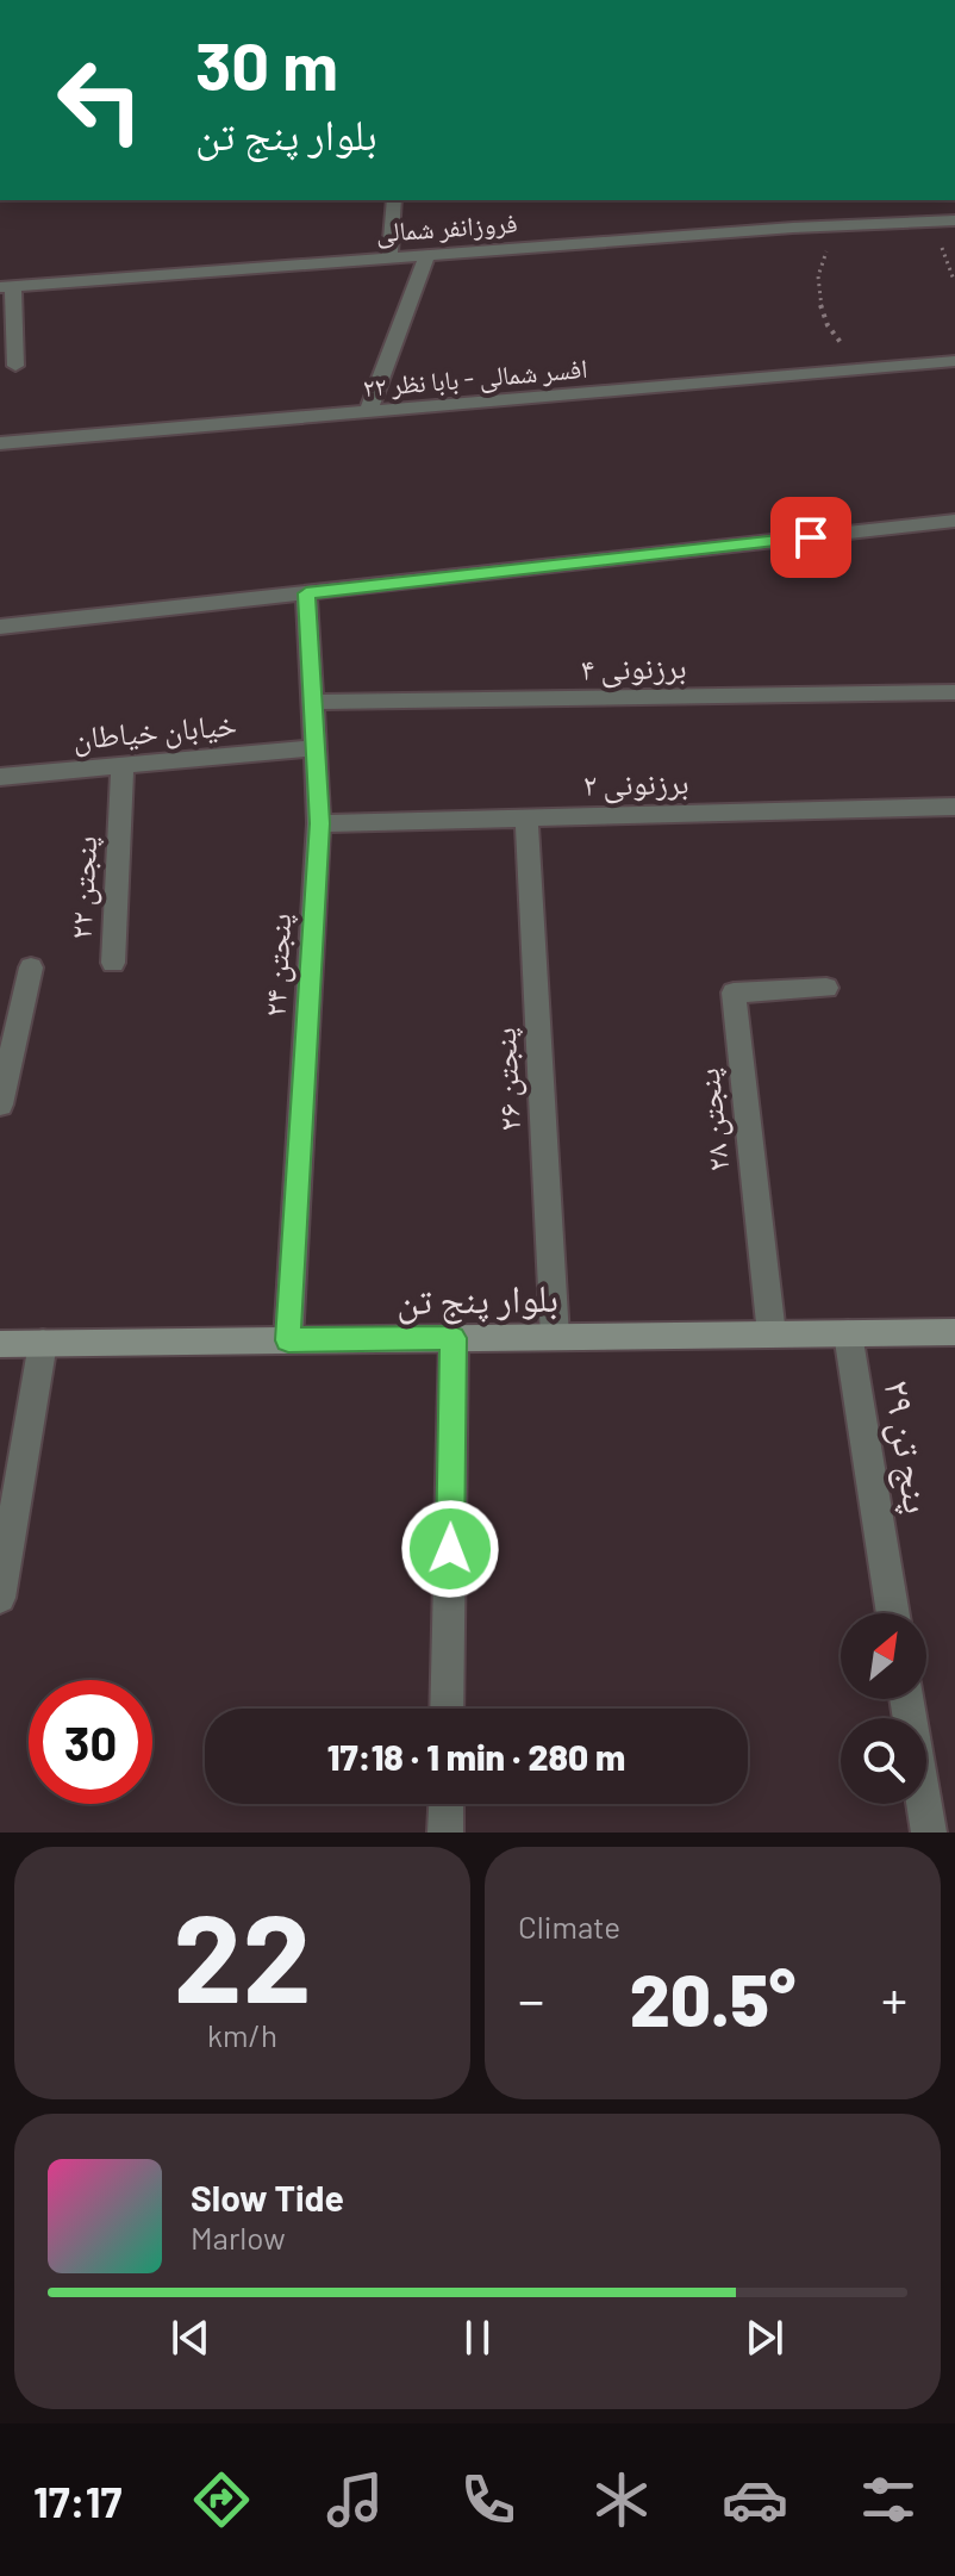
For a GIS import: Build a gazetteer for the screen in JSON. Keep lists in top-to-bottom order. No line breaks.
{"streets":{"main road":["بلوار پنج تن"],"street":["فروزانفر شمالی","افسر شمالی - بابا نظر ۲۲","برزنونی ۴","خیابان خیاطان","برزنونی ۲","پنجتن ۲۲","پنجتن ۲۴","پنجتن ۲۶","پنجتن ۲۸","پنج تن ۲۹"]},"crossings":[["برزنونی ۴","پنجتن ۲۴"],["خیابان خیاطان","پنجتن ۲۲"],["خیابان خیاطان","پنجتن ۲۴"],["برزنونی ۲","پنجتن ۲۴"],["برزنونی ۲","پنجتن ۲۶"],["پنجتن ۲۴","بلوار پنج تن"],["پنجتن ۲۶","بلوار پنج تن"],["پنجتن ۲۸","بلوار پنج تن"],["بلوار پنج تن","پنج تن ۲۹"]],"north":"top right","page":{"turn":["30 m","بلوار پنج تن"],"limit":"30","trip":"17:18 · 1 min · 280 m","tile":[["22","km/h"],"Climate"],"heat":["−","20.5°","+"],"song":["Slow Tide","Marlow"],"tabs":"17:17"}}
